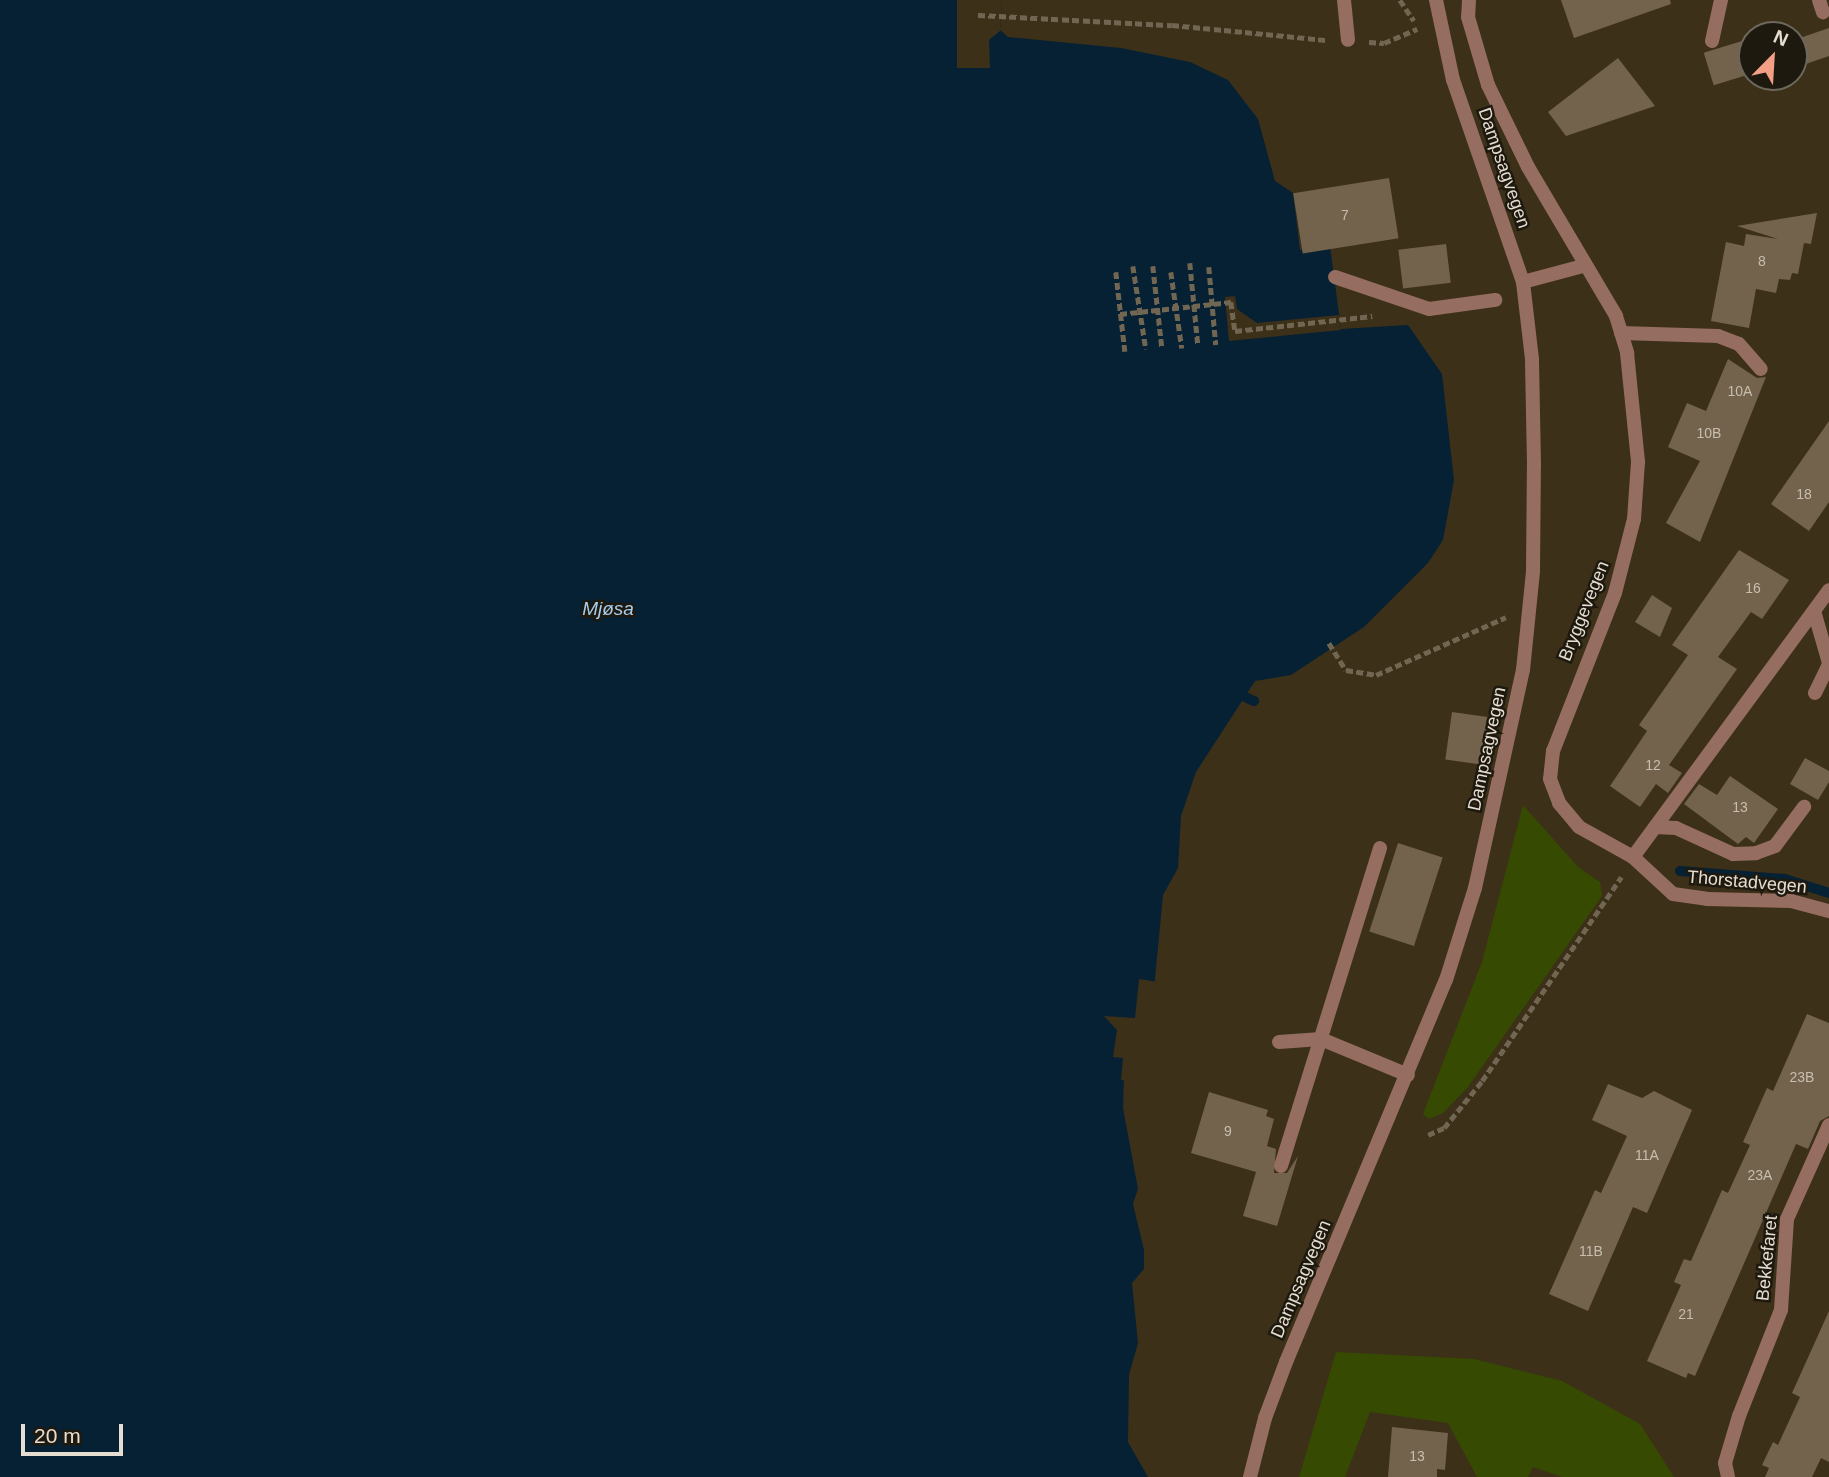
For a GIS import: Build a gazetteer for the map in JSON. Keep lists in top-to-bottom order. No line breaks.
{"streets":{"street":["Dampsagvegen","Bryggevegen","Thorstadvegen","Bekkefaret"]},"crossings":[["Bryggevegen","Thorstadvegen"]],"water":["Mjøsa"],"house_numbers":["7","8","10A","10B","18","16","12","13","23B","9","11A","23A","11B","21","13"],"scale_bar":"20 m","north":"top right"}
